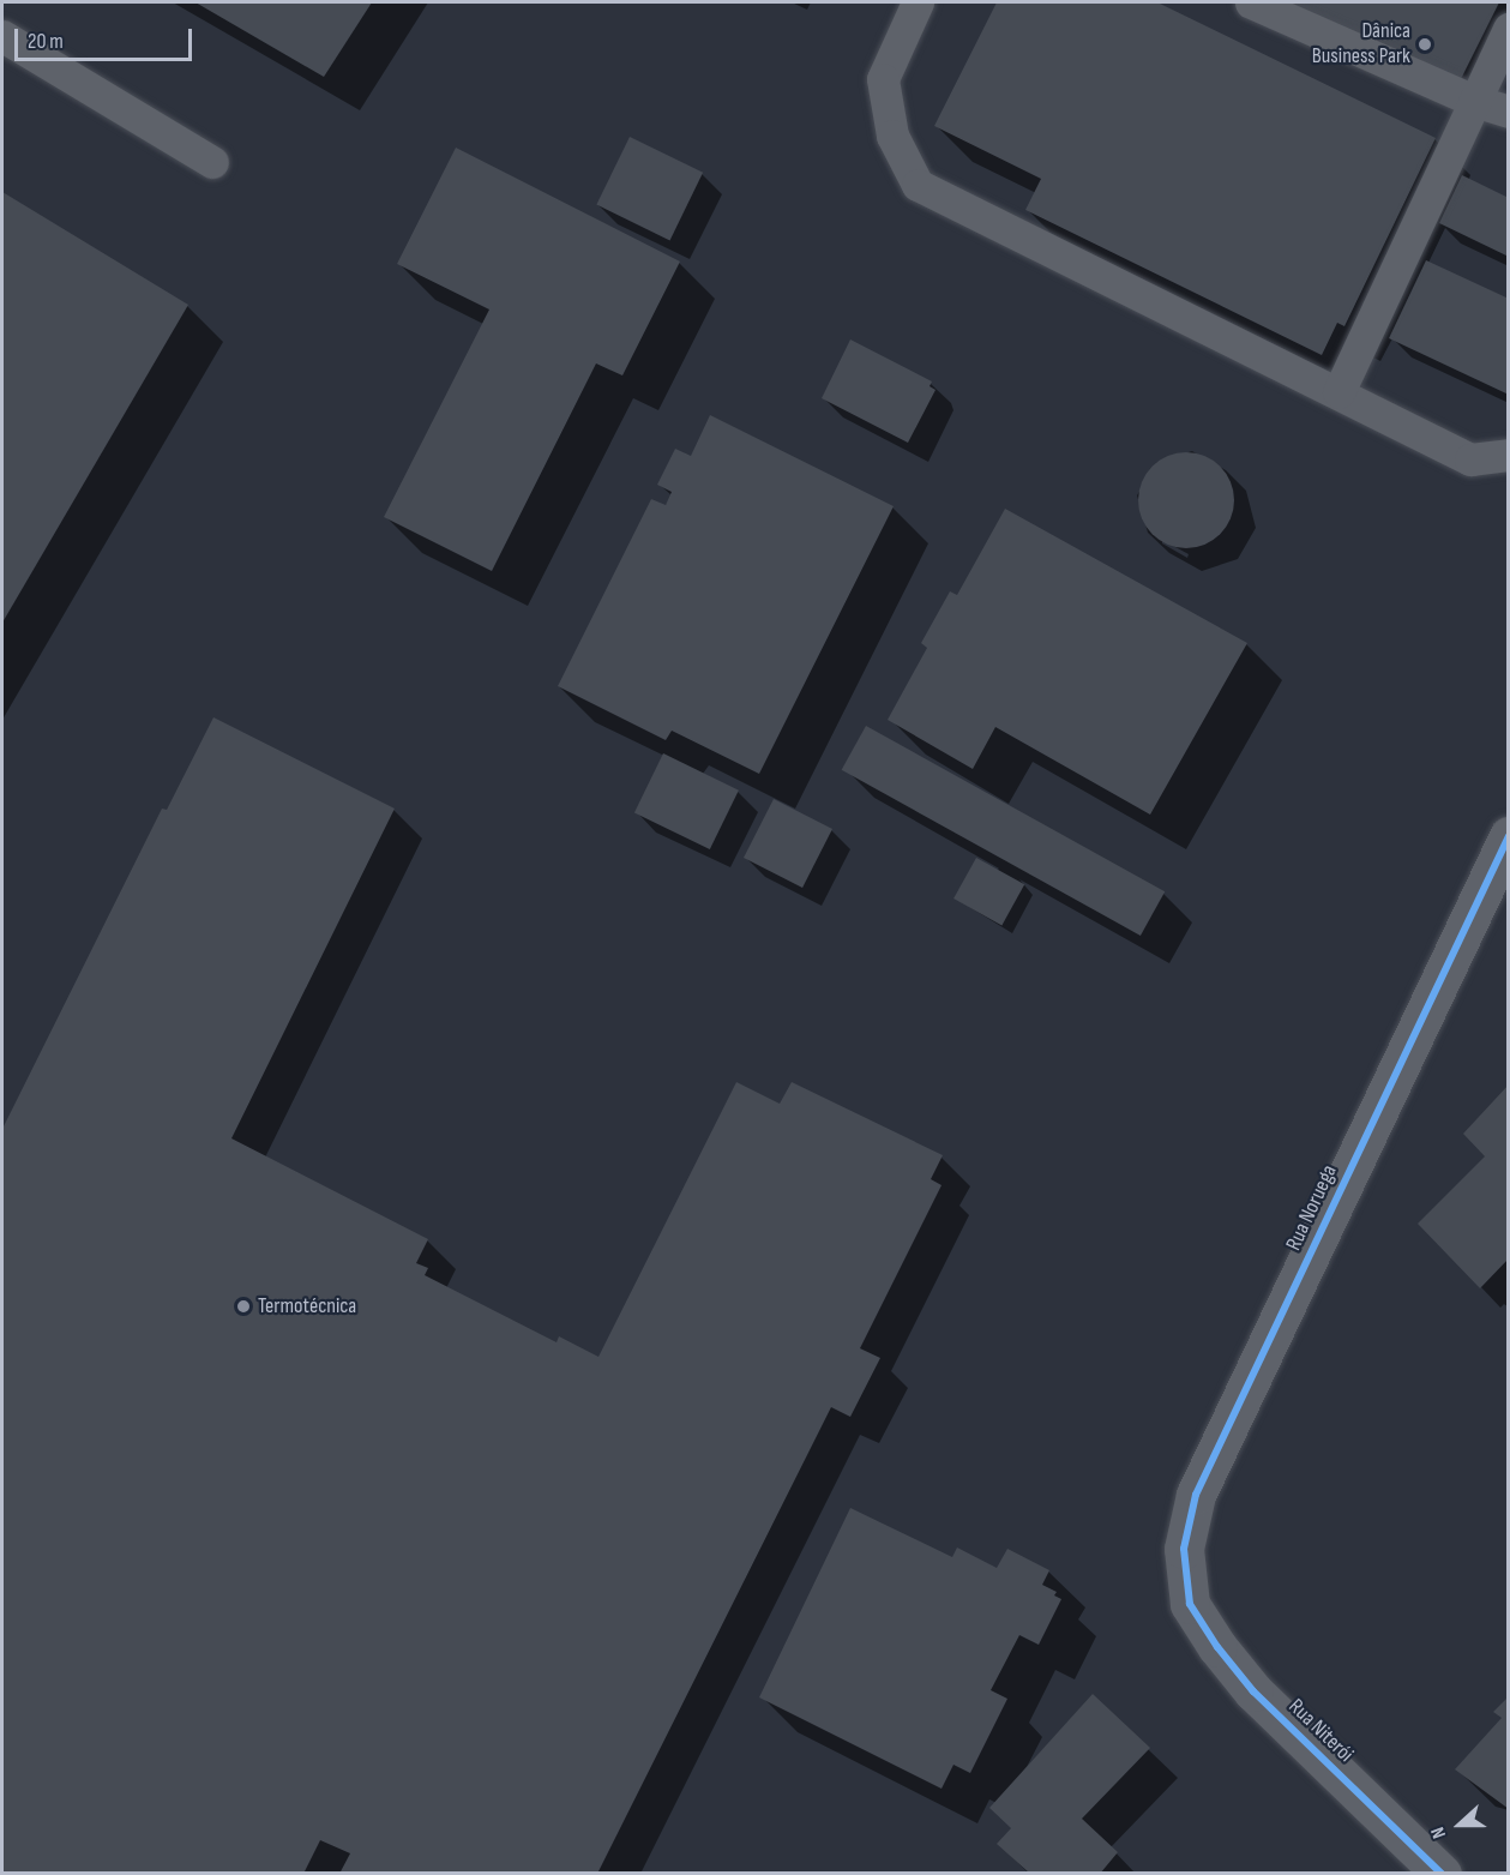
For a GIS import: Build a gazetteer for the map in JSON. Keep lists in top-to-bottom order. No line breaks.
{"streets":{"street":["Rua Noruega","Rua Niterói"]},"crossings":[["Rua Noruega","Rua Niterói"]],"places":["Dânica Business Park","Termotécnica"],"scale_bar":"20 m","north":"left"}
